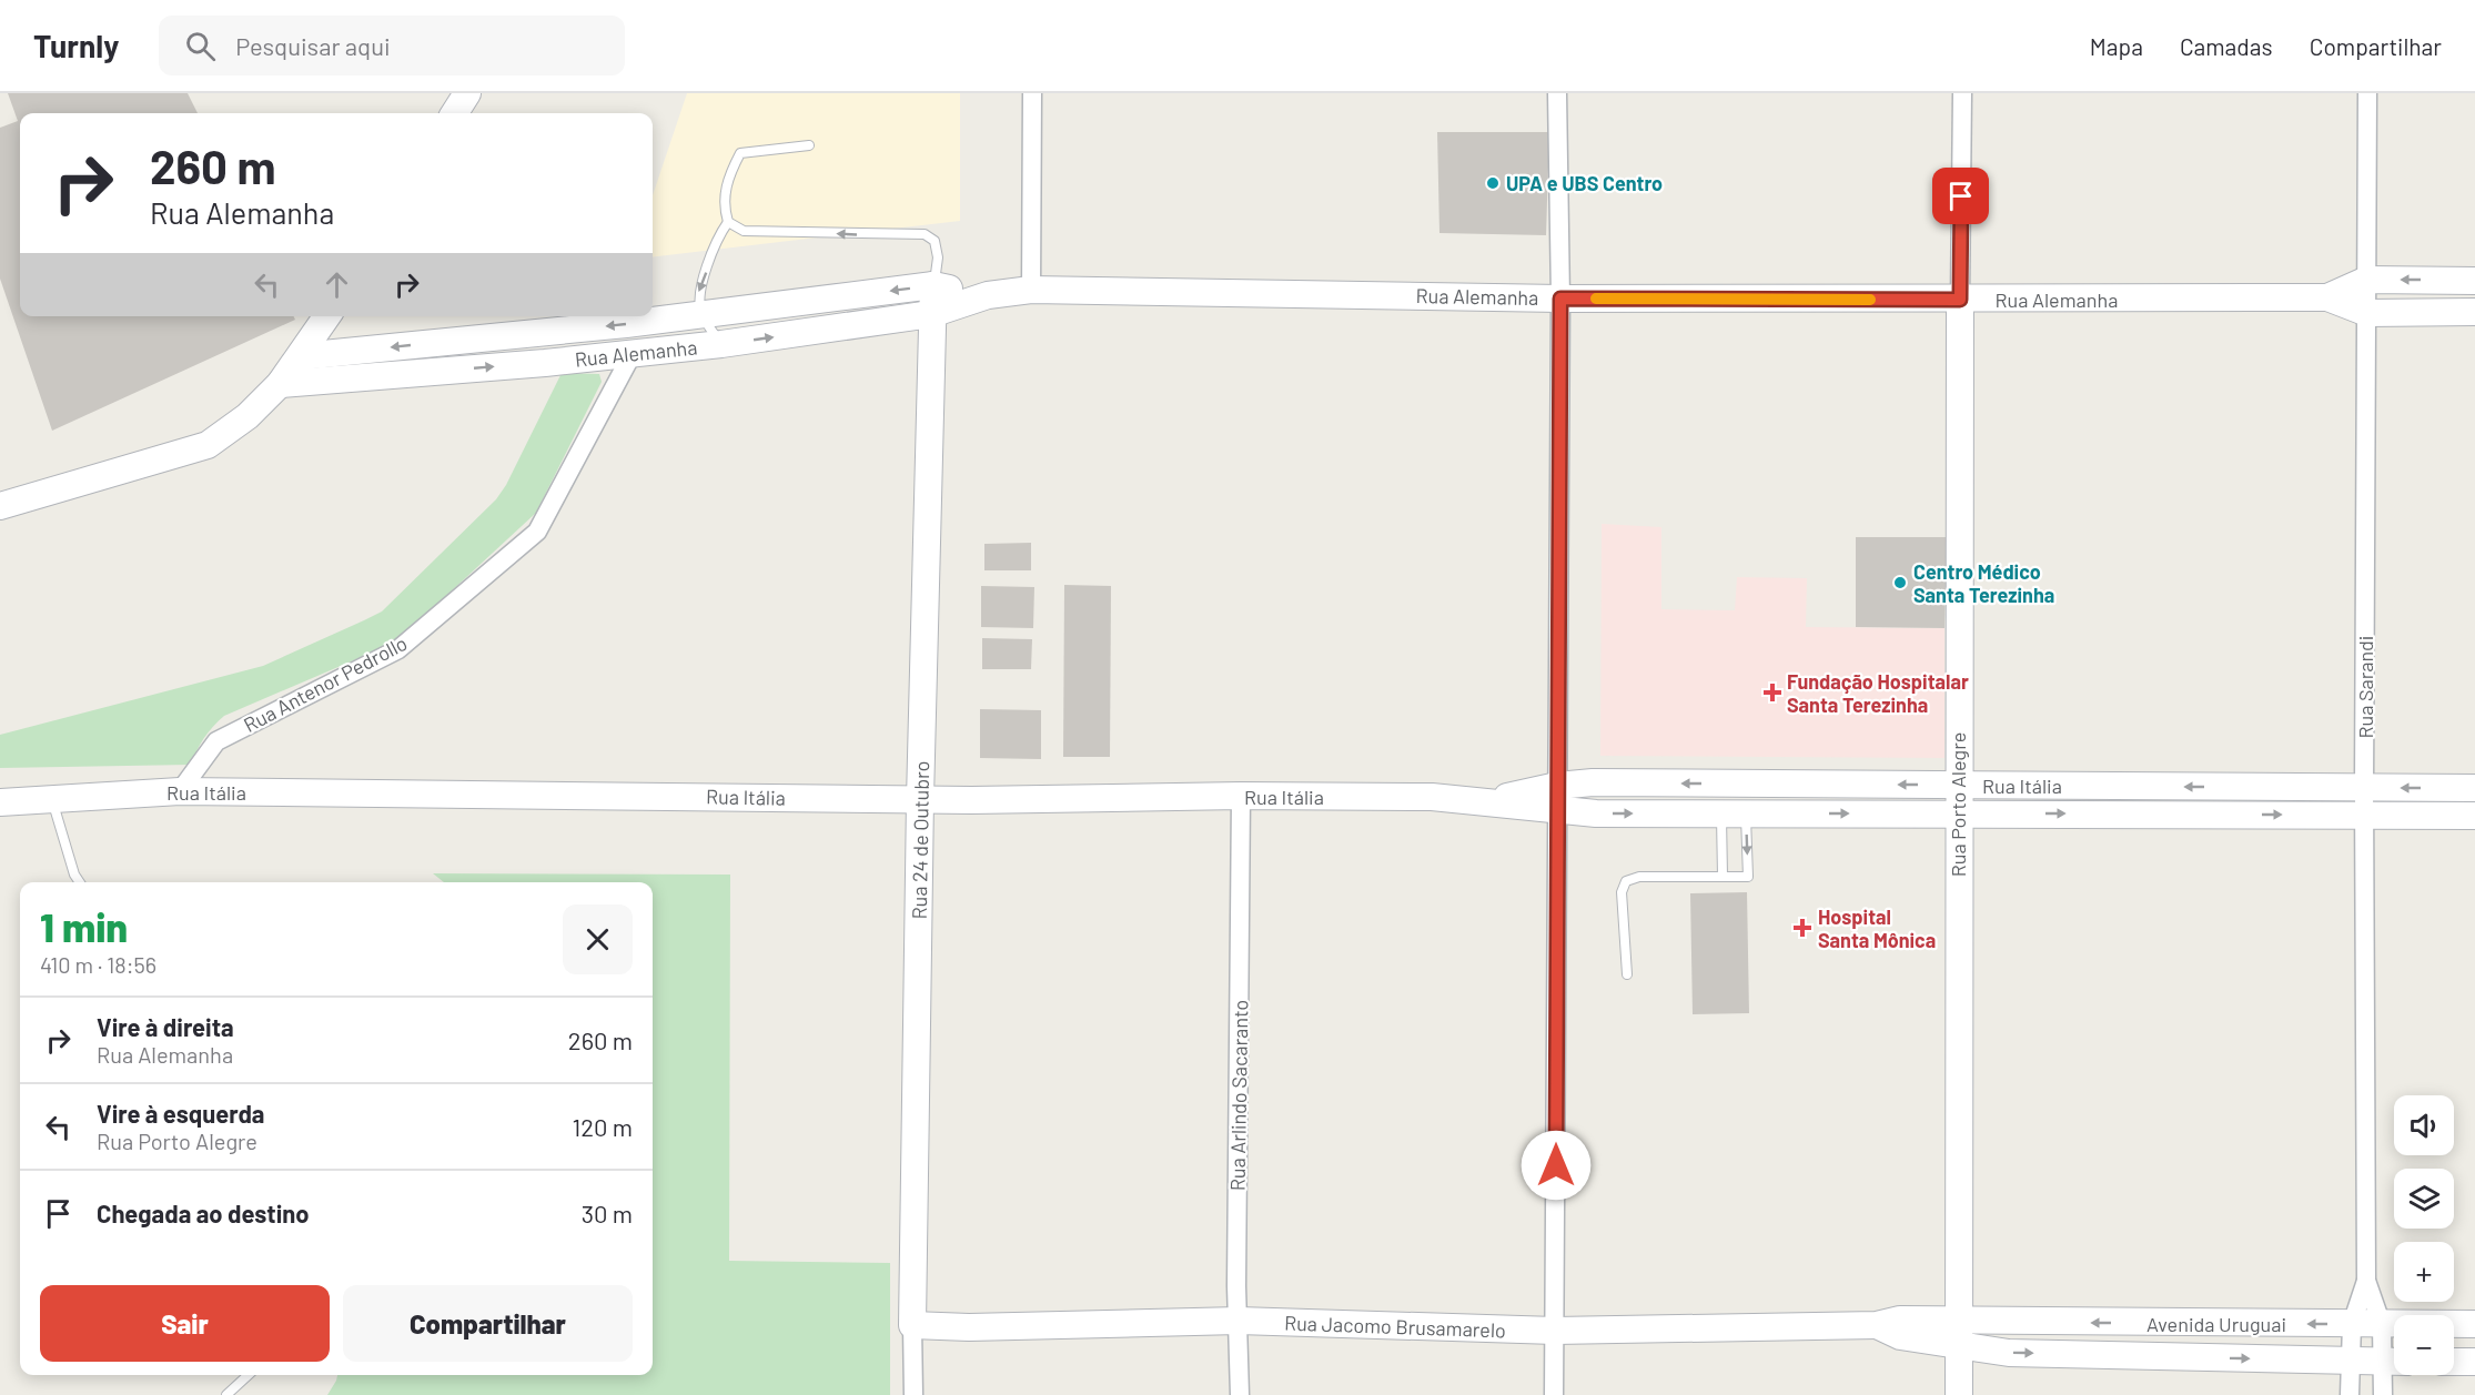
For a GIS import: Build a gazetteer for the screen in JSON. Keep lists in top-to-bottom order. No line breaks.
{"streets":{"main road":["Rua Alemanha","Rua Itália","Rua Porto Alegre","Rua 24 de Outubro","Avenida Uruguai","Rua Jacomo Brusamarelo"],"street":["Rua Antenor Pedrollo","Rua Sarandi","Rua Arlindo Sacaranto"]},"crossings":[["Rua Alemanha","Rua Antenor Pedrollo"],["Rua Alemanha","Rua Sarandi"],["Rua Alemanha","Rua Porto Alegre"],["Rua Alemanha","Rua 24 de Outubro"],["Rua Antenor Pedrollo","Rua Itália"],["Rua Sarandi","Rua Itália"],["Rua Sarandi","Avenida Uruguai"],["Rua Itália","Rua Porto Alegre"],["Rua Itália","Rua 24 de Outubro"],["Rua Itália","Rua Arlindo Sacaranto"],["Rua Porto Alegre","Avenida Uruguai"],["Rua Porto Alegre","Rua Jacomo Brusamarelo"],["Rua 24 de Outubro","Rua Jacomo Brusamarelo"],["Rua Arlindo Sacaranto","Rua Jacomo Brusamarelo"],["Avenida Uruguai","Rua Jacomo Brusamarelo"]],"places":{"other":["UPA e UBS Centro","Centro Médico Santa Terezinha"],"health":["Fundação Hospitalar Santa Terezinha","Hospital Santa Mônica"]},"page":{"header":"Turnly","search":"Pesquisar aqui","nav":["Mapa","Camadas","Compartilhar"],"turn":["260 m","Rua Alemanha"],"heading":["1 min","410 m · 18:56"],"list":[{"name":"Vire à direita","note":"Rua Alemanha","value":"260 m"},{"name":"Vire à esquerda","note":"Rua Porto Alegre","value":"120 m"},{"name":"Chegada ao destino","value":"30 m"}],"map_buttons":["+","−"],"buttons":["Sair","Compartilhar"]}}
